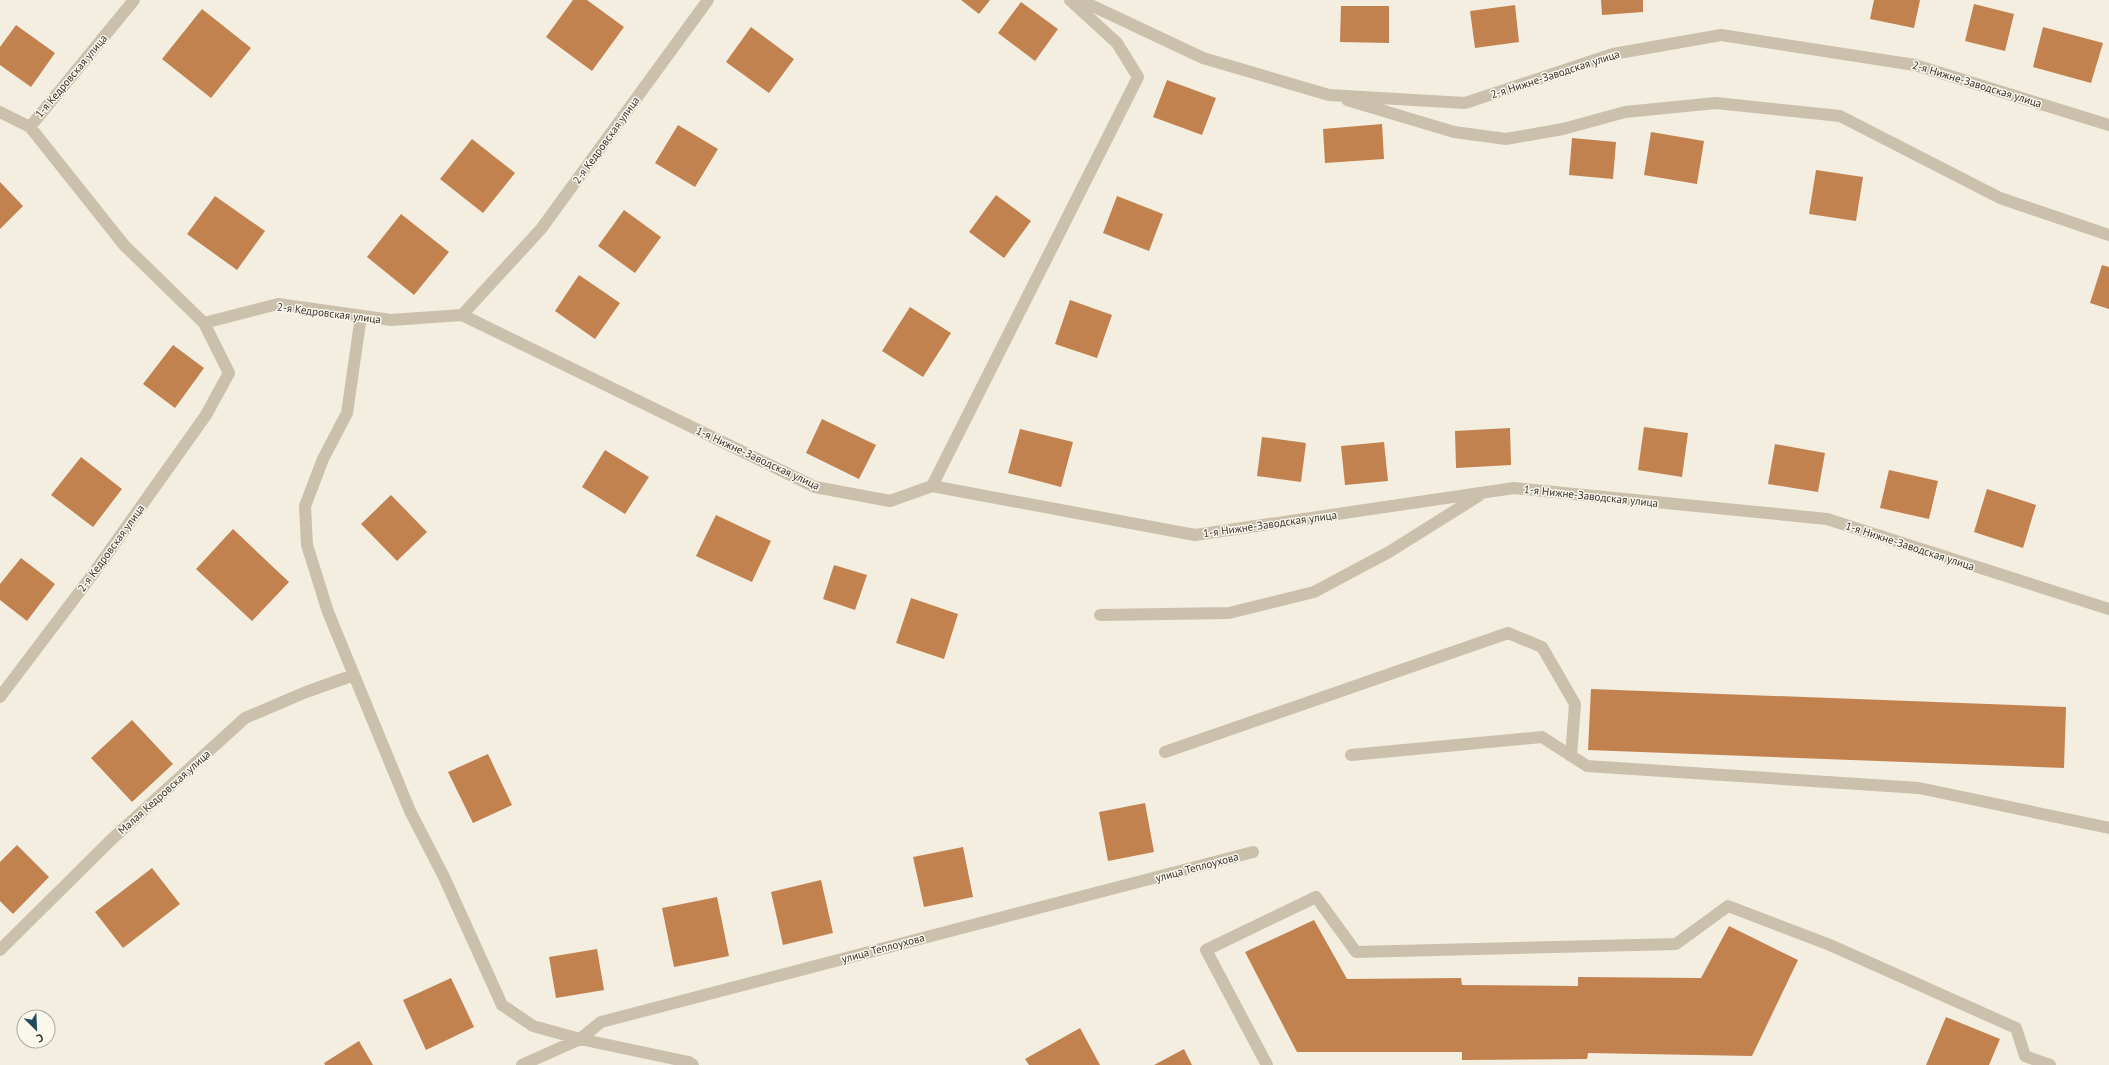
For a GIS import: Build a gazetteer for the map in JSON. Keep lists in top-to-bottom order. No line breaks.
{"streets":{"street":["2-я Нижне-Заводская улица","1-я Кедровская улица","2-я Кедровская улица","1-я Нижне-Заводская улица","Малая Кедровская улица","улица Теплоухова"]},"crossings":[["2-я Кедровская улица","1-я Нижне-Заводская улица"]],"north":"bottom right"}
